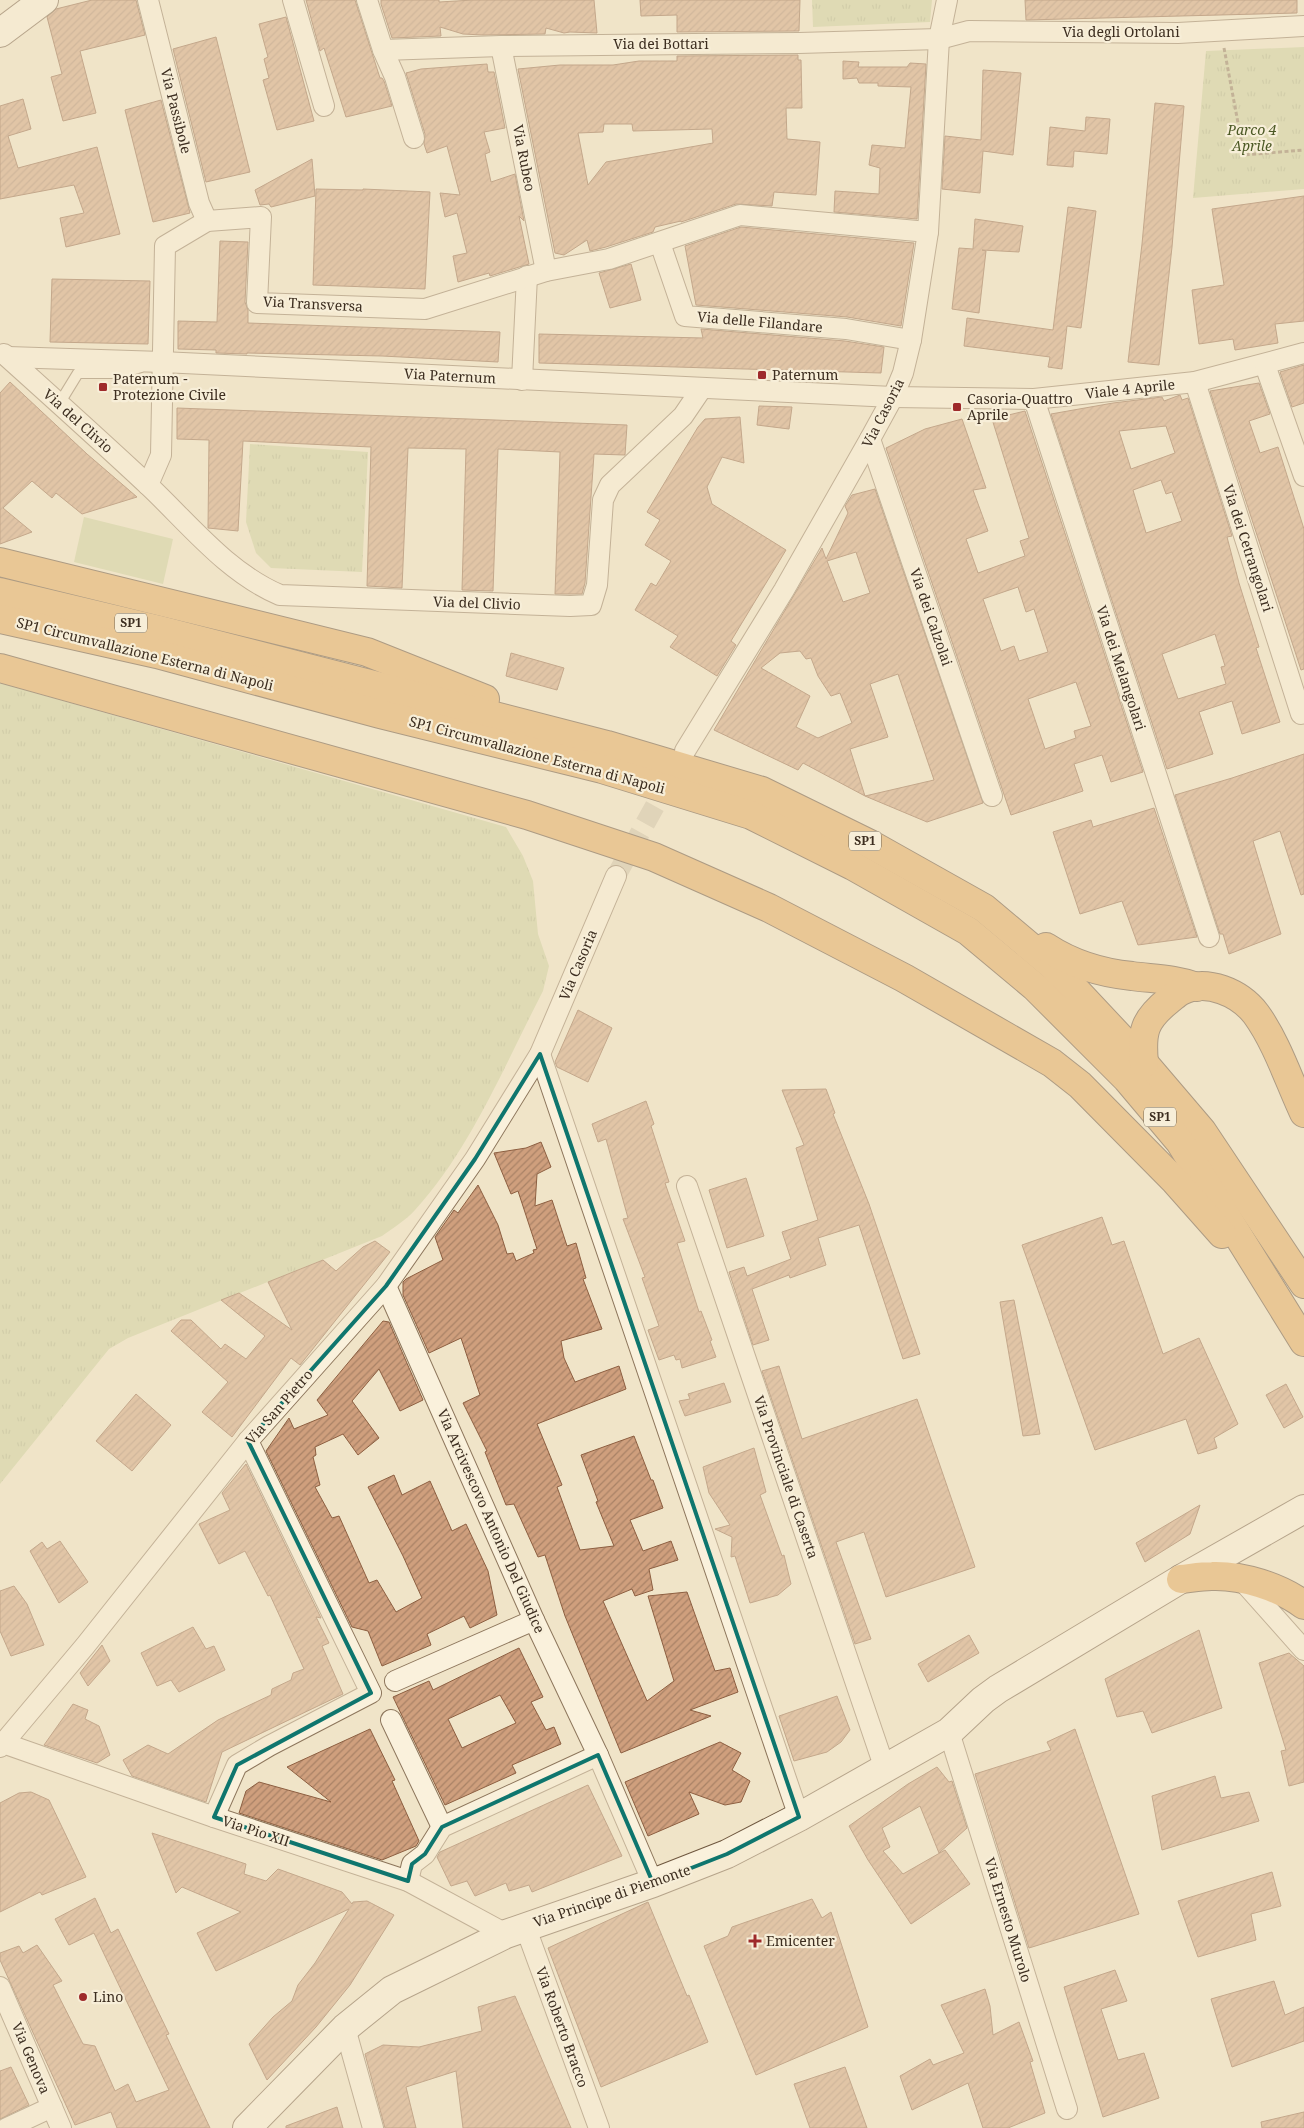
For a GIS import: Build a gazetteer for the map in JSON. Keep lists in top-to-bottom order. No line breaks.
{"streets":{"highway":["SP1","SP1 Circumvallazione Esterna di Napoli"],"main road":["Via Principe di Piemonte"],"street":["Via degli Ortolani","Via dei Bottari","Via Passibole","Via Rubeo","Via Transversa","Via delle Filandare","Via Paternum","Viale 4 Aprile","Via Casoria","Via del Clivio","Via dei Cetrangolari","Via dei Calzolai","Via dei Melangolari","Via San Pietro","Via Provinciale di Caserta","Via Arcivescovo Antonio Del Giudice","Via Pio XII","Via Ernesto Murolo","Via Roberto Bracco","Via Genova"]},"crossings":[["Via degli Ortolani","Via dei Bottari"],["Via degli Ortolani","Via Casoria"],["Via dei Bottari","Via Rubeo"],["Via dei Bottari","Via Casoria"],["Via Passibole","Via Transversa"],["Via Rubeo","Via Transversa"],["Via Rubeo","Via Paternum"],["Via Transversa","Via Paternum"],["Via delle Filandare","Via Casoria"],["Via Paternum","Viale 4 Aprile"],["Via Paternum","Via Casoria"],["Via Paternum","Via del Clivio"],["Viale 4 Aprile","Via Casoria"],["Viale 4 Aprile","Via dei Cetrangolari"],["Viale 4 Aprile","Via dei Melangolari"],["Via Casoria","Via dei Calzolai"],["Via Casoria","Via San Pietro"],["Via San Pietro","Via Arcivescovo Antonio Del Giudice"],["Via San Pietro","Via Pio XII"],["Via Provinciale di Caserta","Via Principe di Piemonte"],["Via Arcivescovo Antonio Del Giudice","Via Principe di Piemonte"],["Via Pio XII","Via Principe di Piemonte"],["Via Pio XII","Via Roberto Bracco"],["Via Principe di Piemonte","Via Ernesto Murolo"],["Via Principe di Piemonte","Via Roberto Bracco"]],"parks":["Parco 4 Aprile"],"places":{"transit":["Paternum","Paternum - Protezione Civile","Casoria-Quattro Aprile"],"health":["Emicenter"],"other":["Lino"]}}
